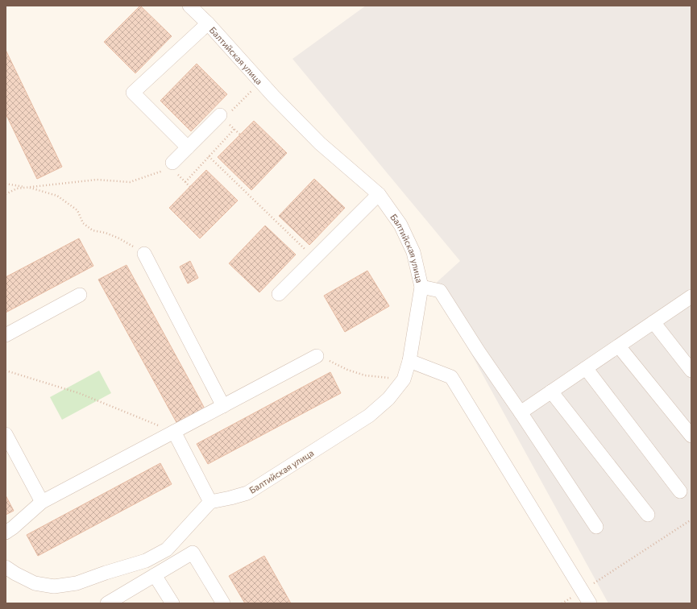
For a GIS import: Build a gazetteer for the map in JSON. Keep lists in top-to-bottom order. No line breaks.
{"streets":{"street":["Балтийская улица"]}}
